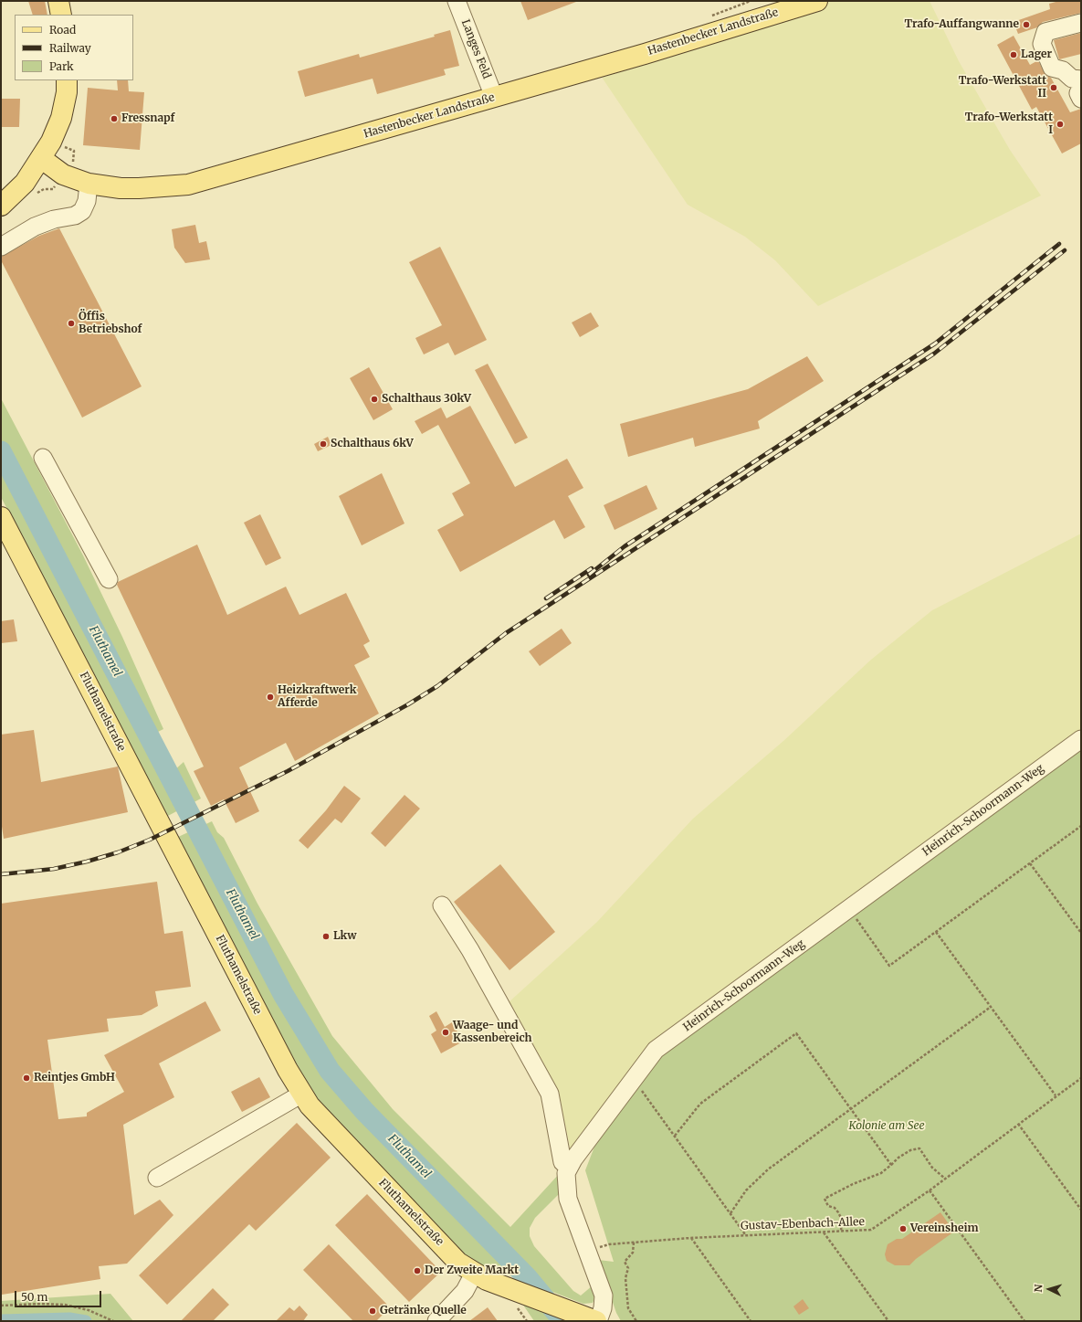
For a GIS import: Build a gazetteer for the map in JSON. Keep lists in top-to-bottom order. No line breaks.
{"streets":{"main road":["Hastenbecker Landstraße","Fluthamelstraße"],"street":["Langes Feld","Heinrich-Schoormann-Weg"],"path":["Gustav-Ebenbach-Allee"]},"crossings":[["Hastenbecker Landstraße","Langes Feld"],["Fluthamelstraße","Heinrich-Schoormann-Weg"],["Heinrich-Schoormann-Weg","Gustav-Ebenbach-Allee"]],"water":["Fluthamel"],"parks":["Kolonie am See"],"places":["Trafo-Auffangwanne","Lager","Trafo-Werkstatt II","Fressnapf","Trafo-Werkstatt I","Öffis Betriebshof","Schalthaus 30kV","Schalthaus 6kV","Heizkraftwerk Afferde","Lkw","Waage- und Kassenbereich","Reintjes GmbH","Vereinsheim","Der Zweite Markt","Getränke Quelle"],"legend":["Road","Railway","Park"],"scale_bar":"50 m","north":"left"}
